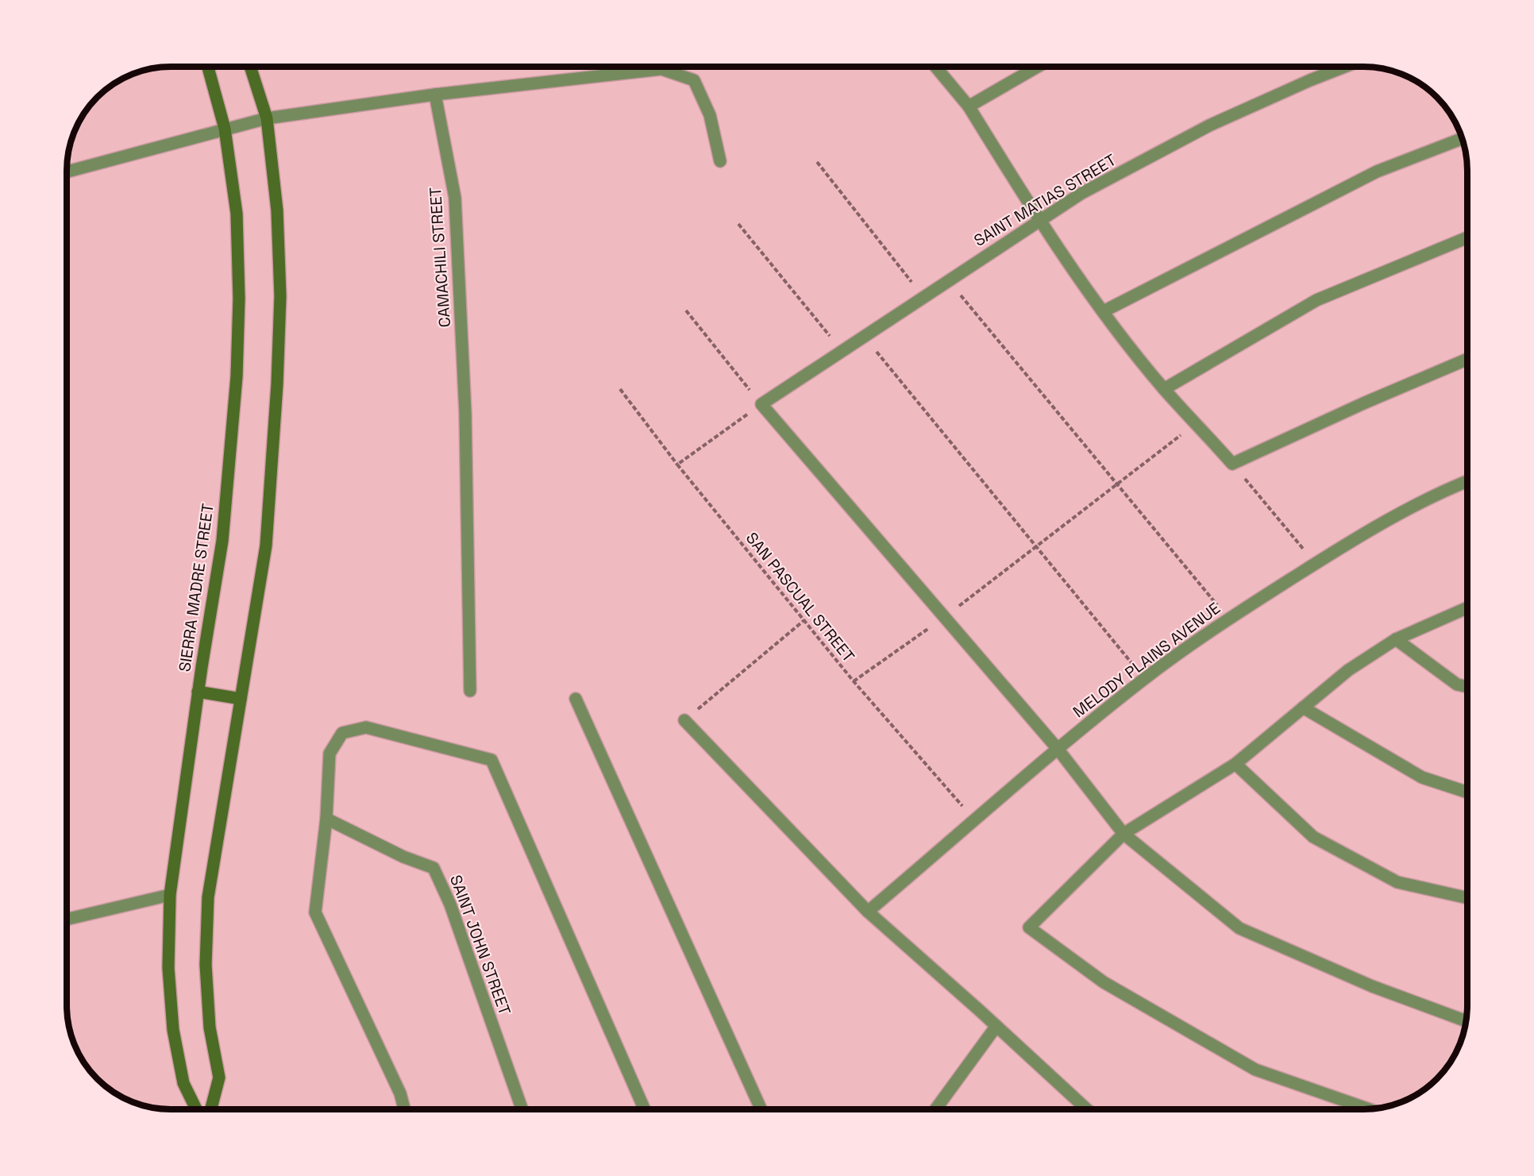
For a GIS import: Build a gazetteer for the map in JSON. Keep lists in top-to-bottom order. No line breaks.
{"streets":{"main road":["SIERRA MADRE STREET"],"street":["SAINT MATIAS STREET","CAMACHILI STREET","MELODY PLAINS AVENUE","SAINT JOHN STREET"],"path":["SAN PASCUAL STREET"]},"crossings":[["SAN PASCUAL STREET","MELODY PLAINS AVENUE"]]}
